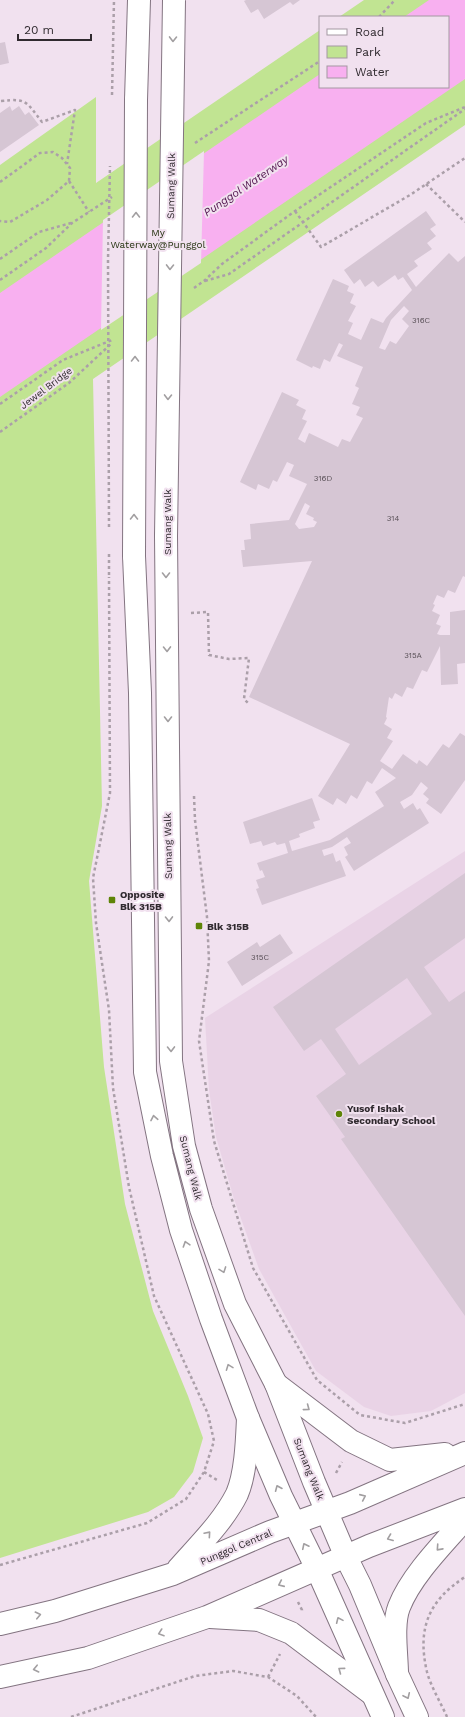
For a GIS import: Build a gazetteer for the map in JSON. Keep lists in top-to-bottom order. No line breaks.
{"streets":{"street":["Sumang Walk","Punggol Central"],"path":["Jewel Bridge"]},"crossings":[["Sumang Walk","Punggol Central"]],"water":["Punggol Waterway"],"parks":["My Waterway@Punggol"],"places":{"transit":["Opposite Blk 315B","Blk 315B"],"other":["Yusof Ishak Secondary School"]},"house_numbers":["316C","316D","314","315A","315C"],"legend":["Road","Park","Water"],"scale_bar":"20 m"}
